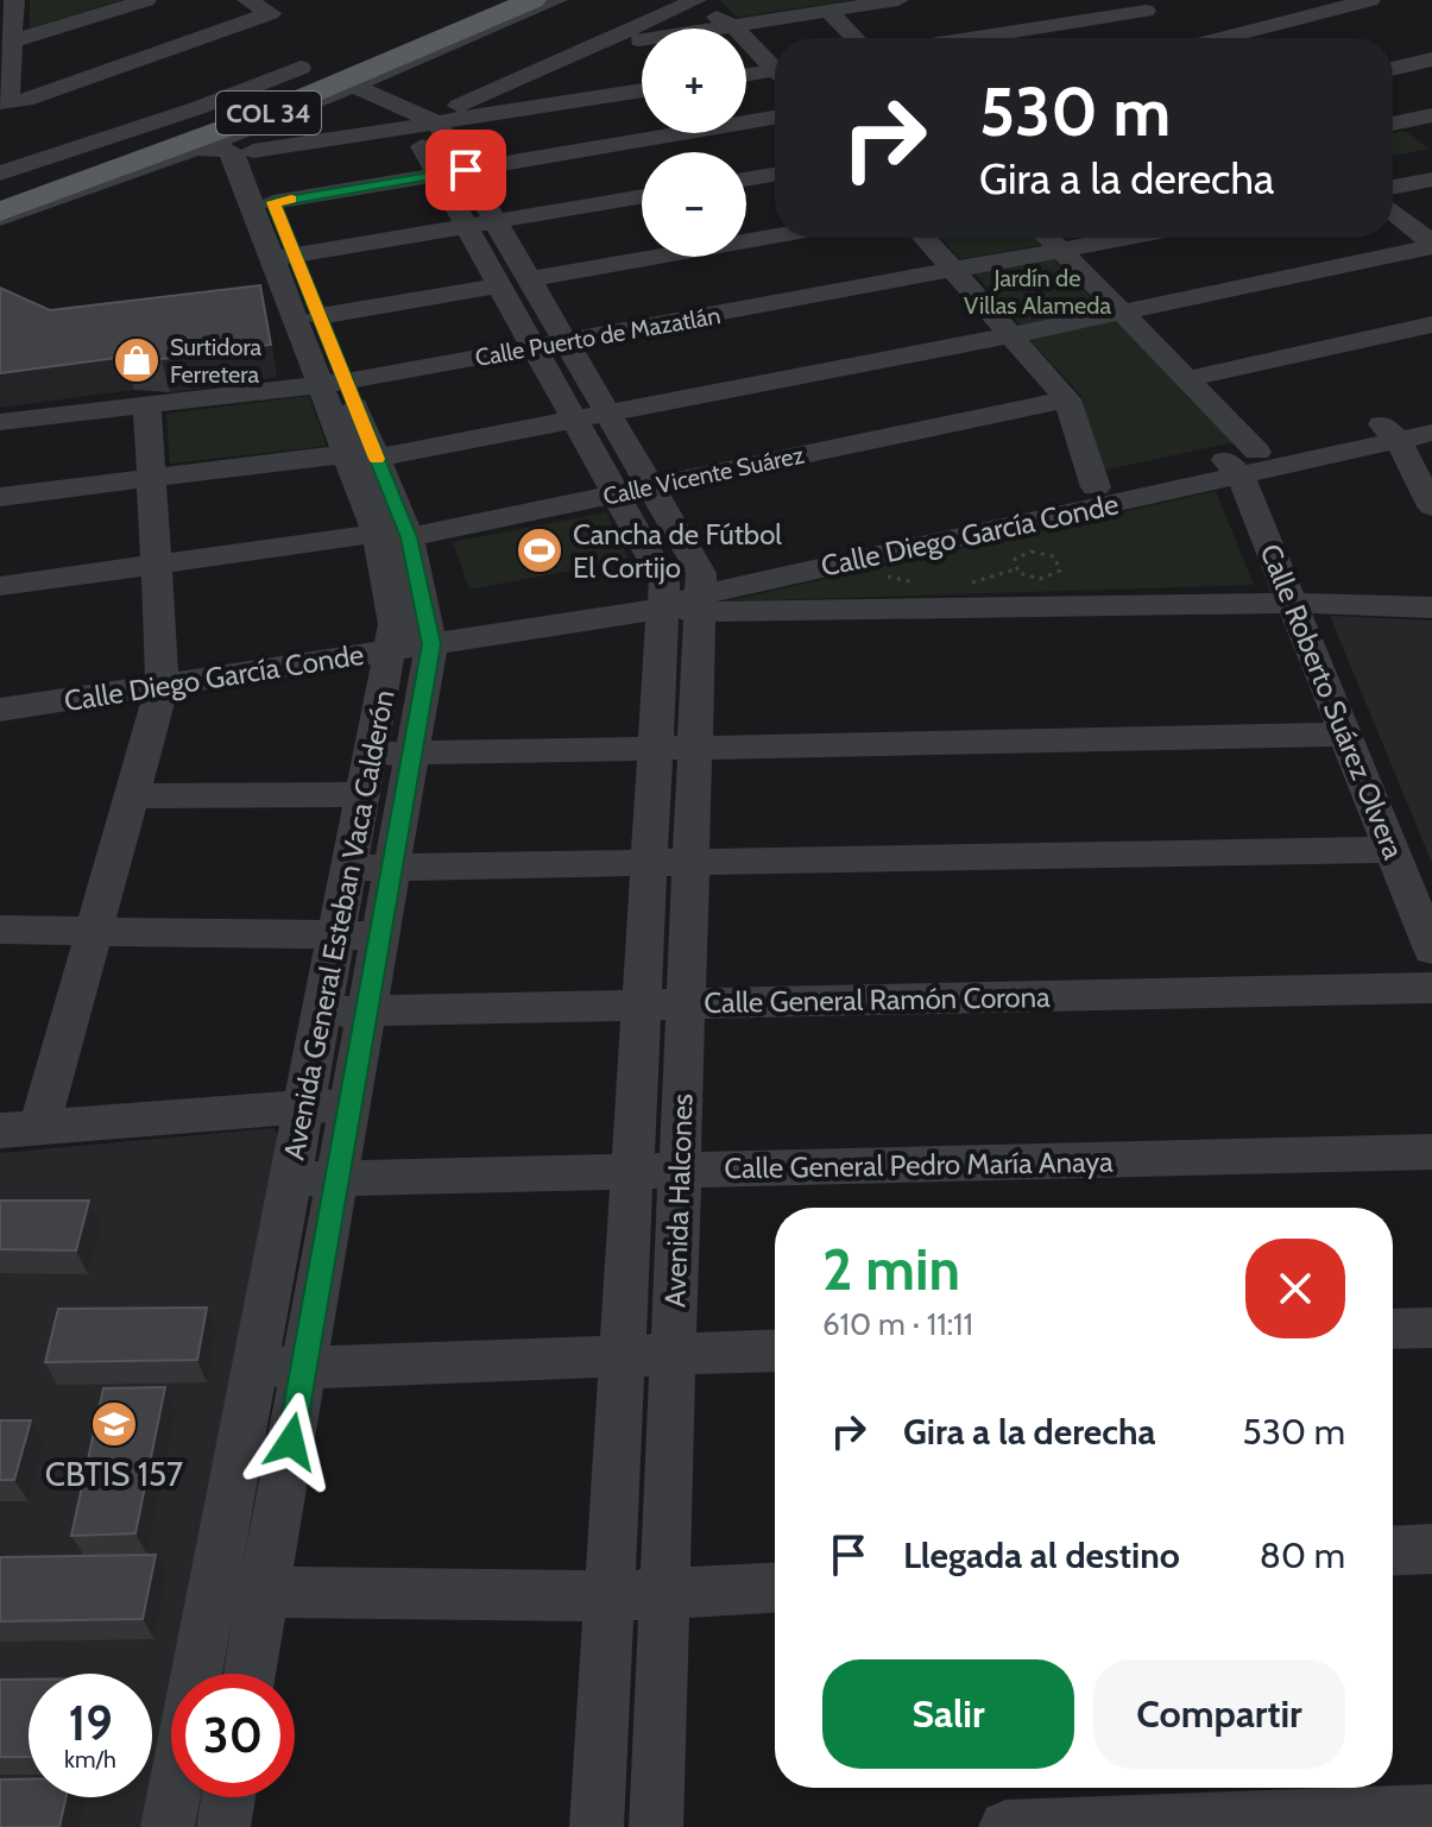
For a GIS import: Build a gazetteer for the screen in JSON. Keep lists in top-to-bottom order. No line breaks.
{"streets":{"main road":["COL 34"],"street":["Calle Puerto de Mazatlán","Calle Vicente Suárez","Calle Diego García Conde","Calle Roberto Suárez Olvera","Avenida General Esteban Vaca Calderón","Calle General Ramón Corona","Calle General Pedro María Anaya","Avenida Halcones"]},"crossings":[["Calle Puerto de Mazatlán","Avenida General Esteban Vaca Calderón"],["Calle Vicente Suárez","Avenida General Esteban Vaca Calderón"],["Calle Diego García Conde","Calle Roberto Suárez Olvera"],["Calle Diego García Conde","Avenida General Esteban Vaca Calderón"],["Calle Diego García Conde","Avenida Halcones"],["Avenida General Esteban Vaca Calderón","Calle General Ramón Corona"],["Avenida General Esteban Vaca Calderón","Calle General Pedro María Anaya"],["Calle General Ramón Corona","Avenida Halcones"],["Calle General Pedro María Anaya","Avenida Halcones"]],"parks":["Jardín de Villas Alameda"],"places":{"shop":["Surtidora Ferretera"],"sports":["Cancha de Fútbol El Cortijo"],"school or university":["CBTIS 157"]},"page":{"map_buttons":["+","−"],"turn":["530 m","Gira a la derecha"],"heading":["2 min","610 m · 11:11"],"list":[{"name":"Gira a la derecha","value":"530 m"},{"name":"Llegada al destino","value":"80 m"}],"buttons":["Salir","Compartir"],"speed":"19 km/h","limit":"30"}}
